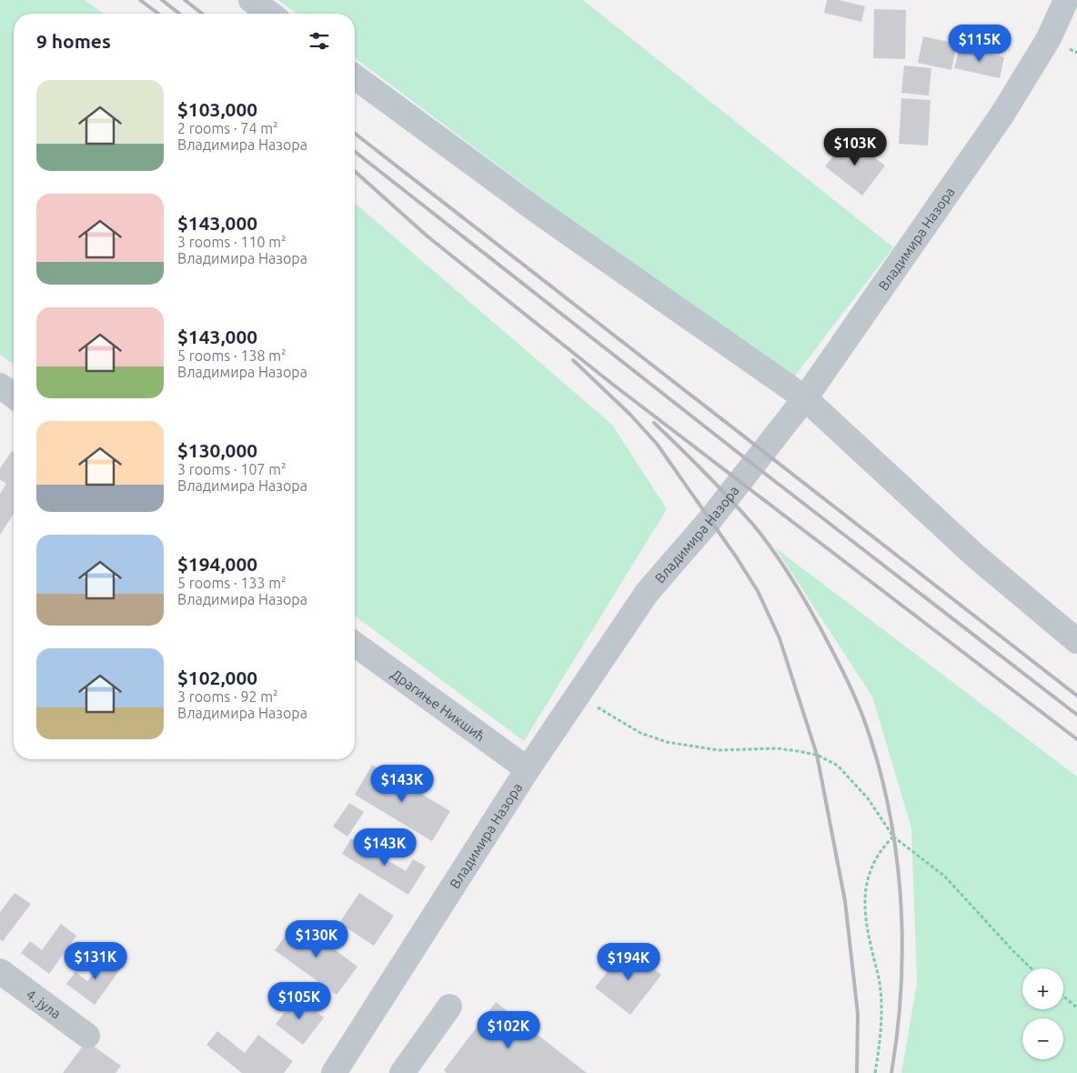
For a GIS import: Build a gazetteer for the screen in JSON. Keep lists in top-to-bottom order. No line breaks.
{"streets":{"street":["Владимира Назора","Драгиње Никшић","4. јула"]},"crossings":[["Владимира Назора","Драгиње Никшић"]],"page":{"heading":"9 homes","price":["$115K","$103K","$143K","$143K","$130K","$131K","$194K","$105K","$102K"],"list":[{"name":"$103,000","note":"2 rooms · 74 m² · Владимира Назора"},{"name":"$143,000","note":"3 rooms · 110 m² · Владимира Назора"},{"name":"$143,000","note":"5 rooms · 138 m² · Владимира Назора"},{"name":"$130,000","note":"3 rooms · 107 m² · Владимира Назора"},{"name":"$194,000","note":"5 rooms · 133 m² · Владимира Назора"},{"name":"$102,000","note":"3 rooms · 92 m² · Владимира Назора"}],"map_buttons":["+","−"]}}
